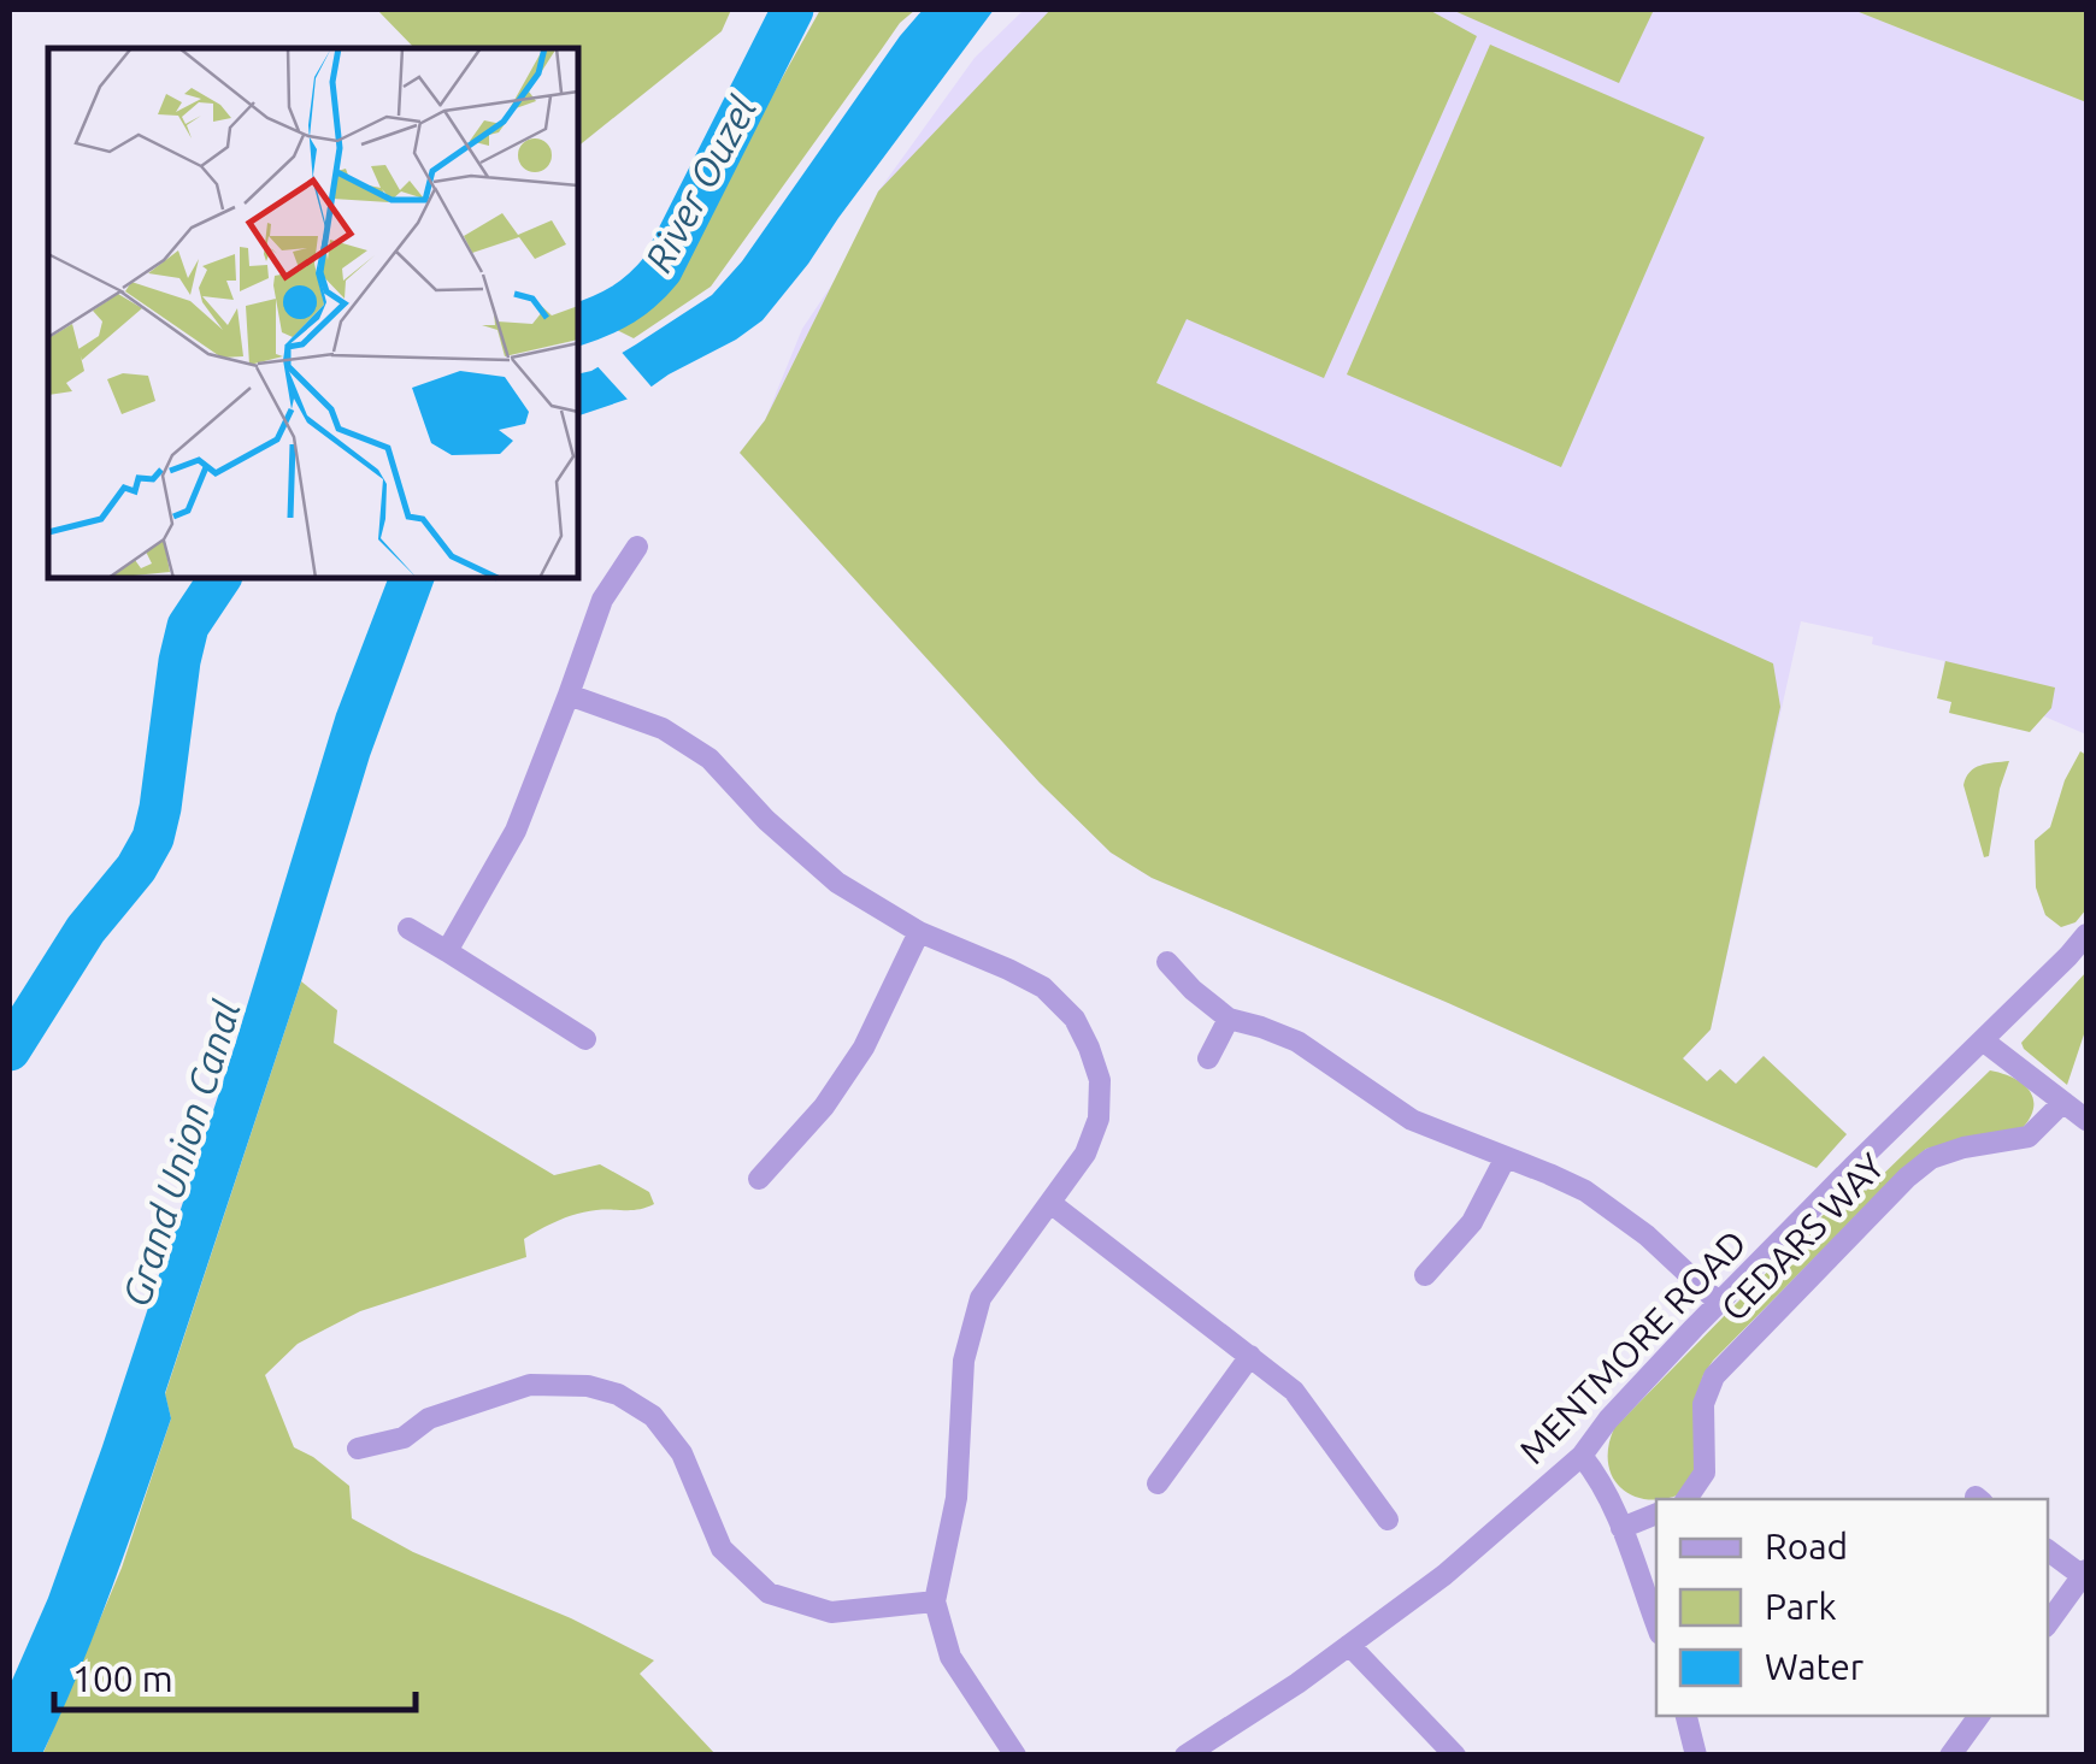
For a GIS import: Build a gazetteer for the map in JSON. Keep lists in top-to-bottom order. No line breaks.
{"streets":{"street":["CEDARS WAY","MENTMORE ROAD"]},"water":["River Ouzel","Grand Union Canal"],"legend":["Road","Park","Water"],"scale_bar":"100 m"}
